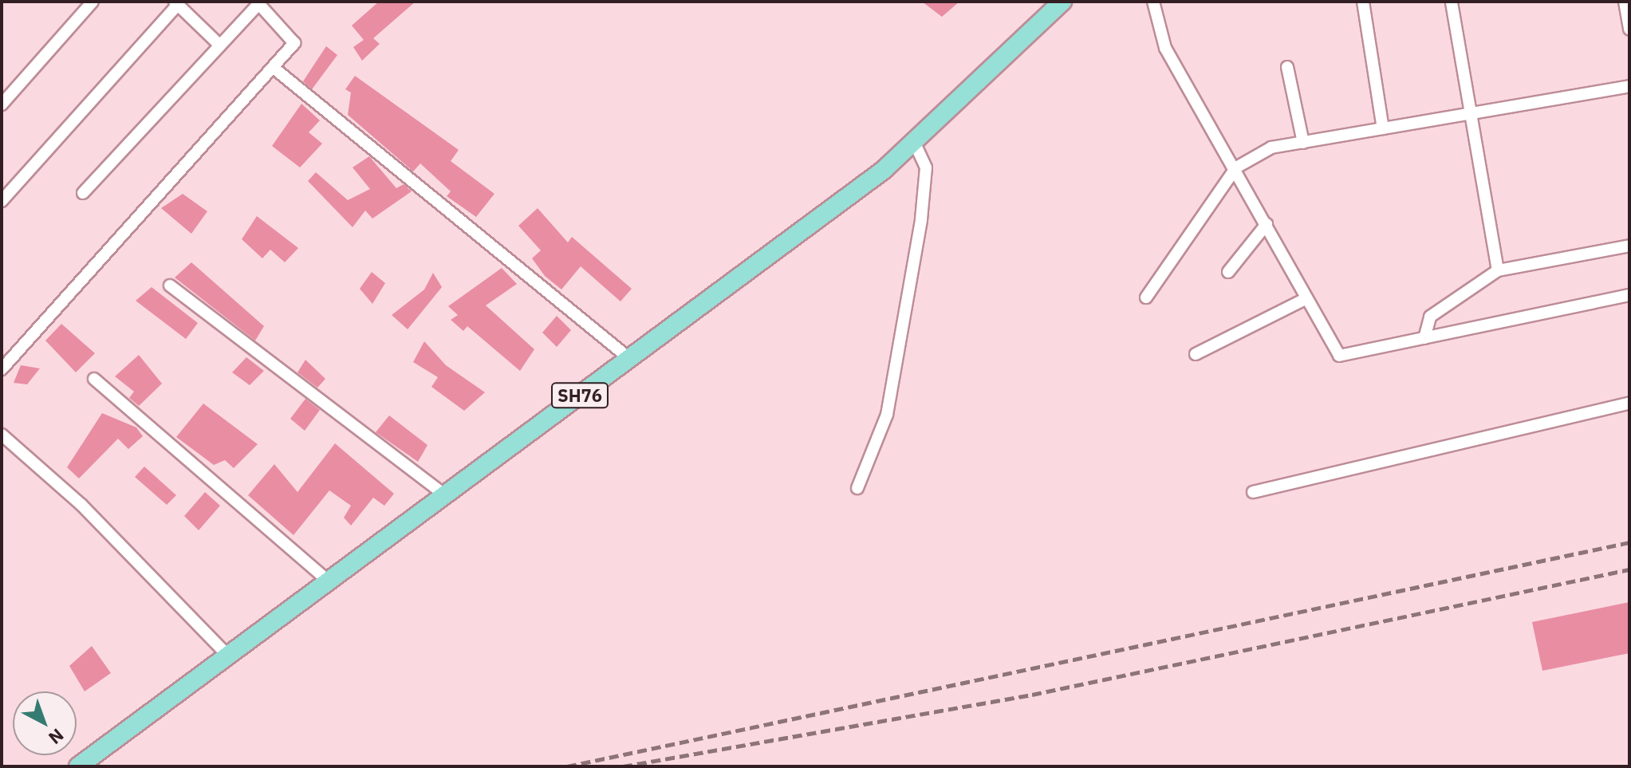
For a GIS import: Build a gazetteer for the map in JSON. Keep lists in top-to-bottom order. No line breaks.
{"streets":{"main road":["SH76"]},"north":"bottom right"}
